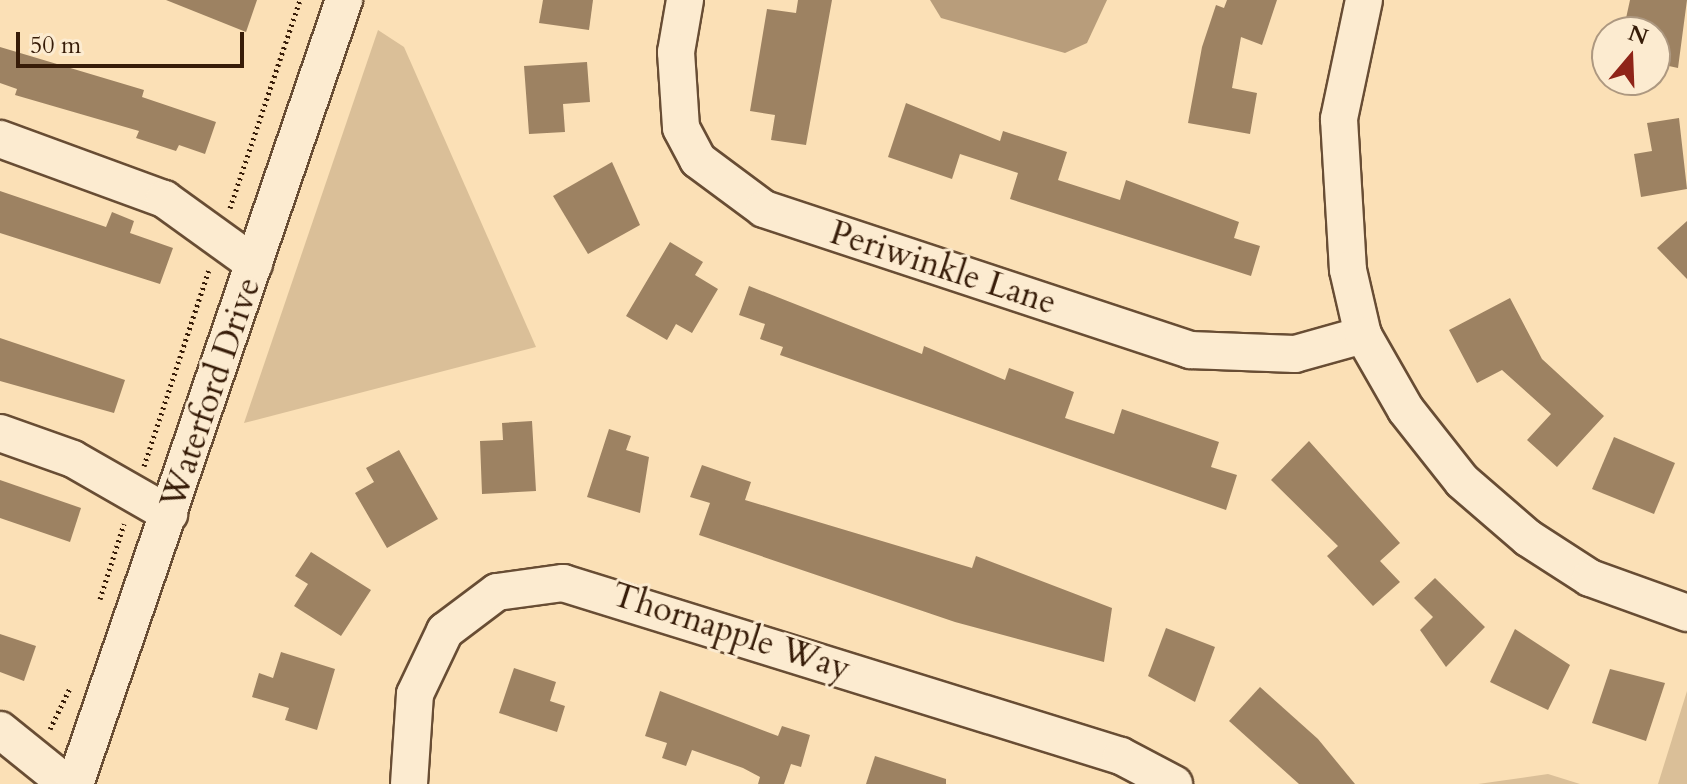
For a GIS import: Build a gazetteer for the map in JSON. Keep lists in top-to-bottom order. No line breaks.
{"streets":{"street":["Periwinkle Lane","Waterford Drive","Thornapple Way"]},"scale_bar":"50 m","north":"top"}
